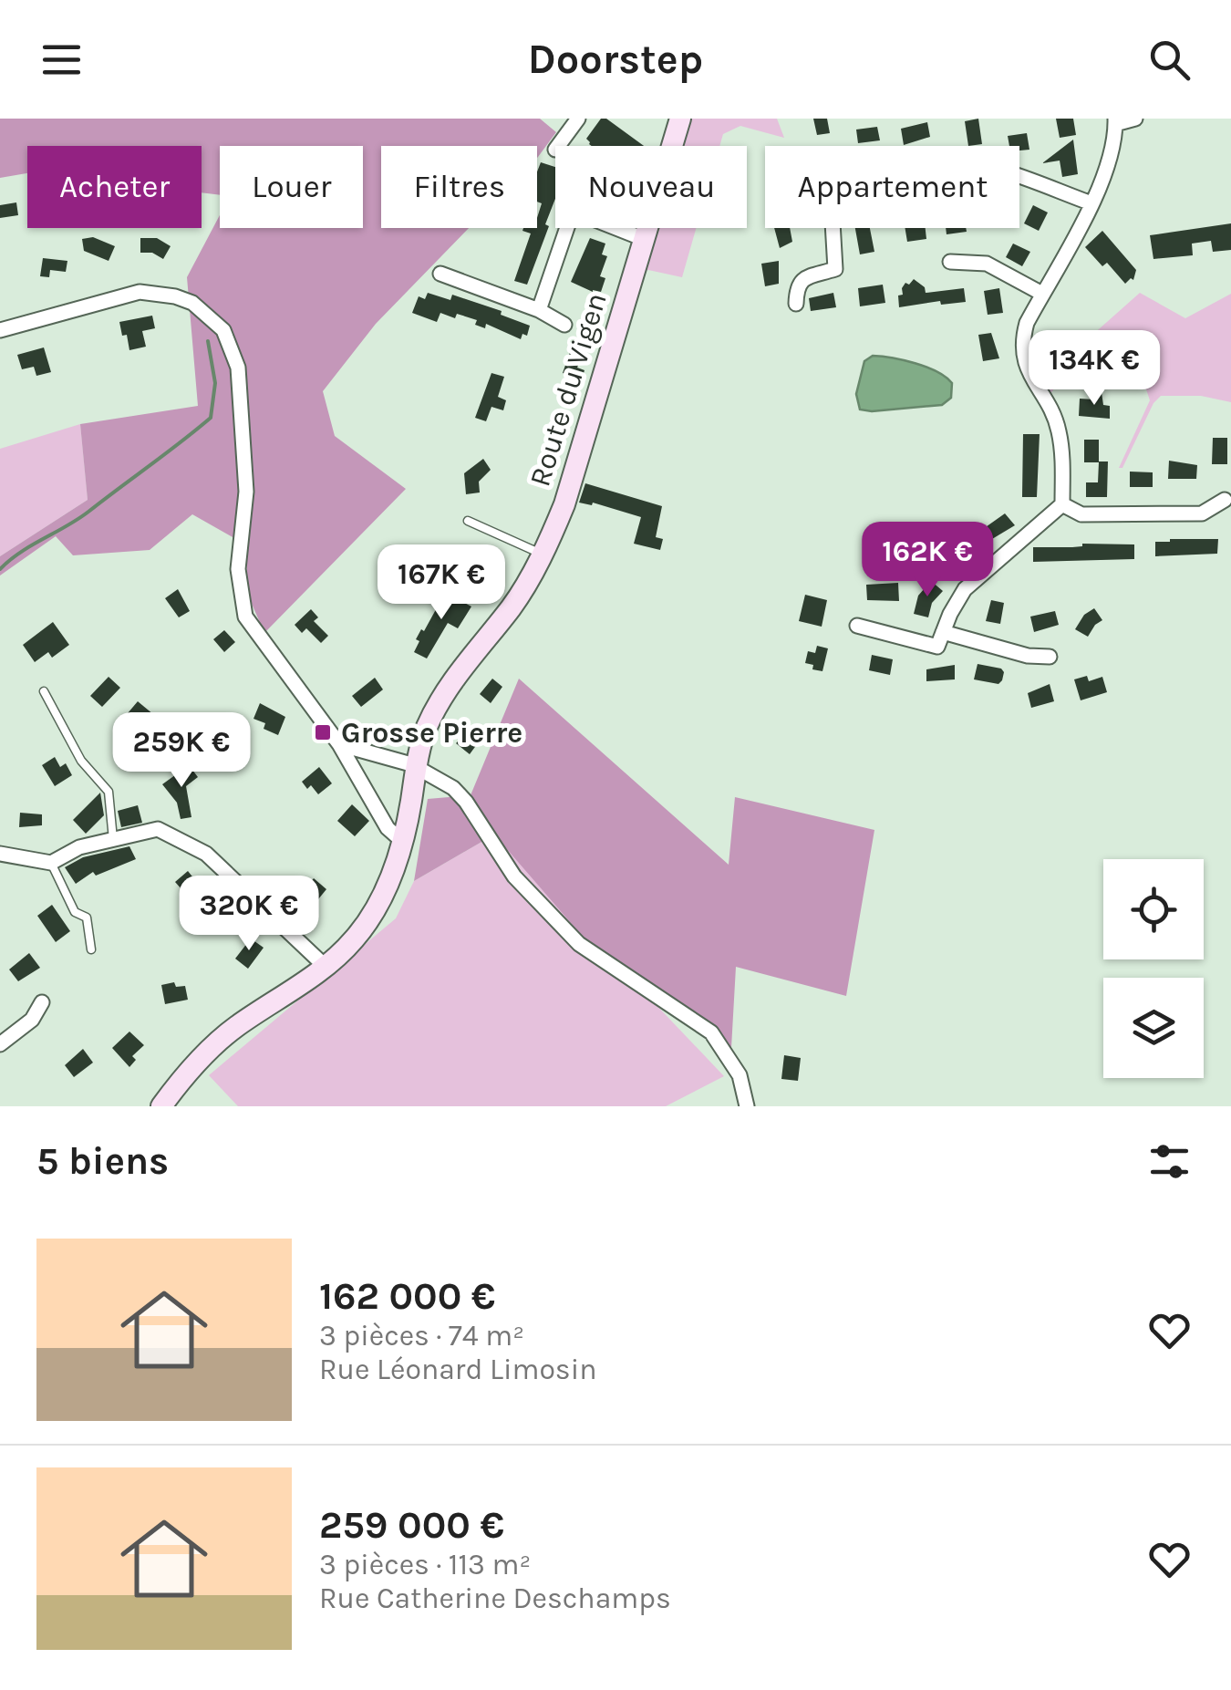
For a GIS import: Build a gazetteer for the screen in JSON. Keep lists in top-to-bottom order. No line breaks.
{"streets":{"street":["Route du Vigen"]},"places":{"transit":["Grosse Pierre"]},"page":{"header":"Doorstep","chip":["Acheter","Louer","Filtres","Nouveau","Appartement"],"price":["134K €","162K €","167K €","259K €","320K €"],"heading":"5 biens","list":[{"name":"162 000 €","note":"3 pièces · 74 m² · Rue Léonard Limosin"},{"name":"259 000 €","note":"3 pièces · 113 m² · Rue Catherine Deschamps"}]}}
